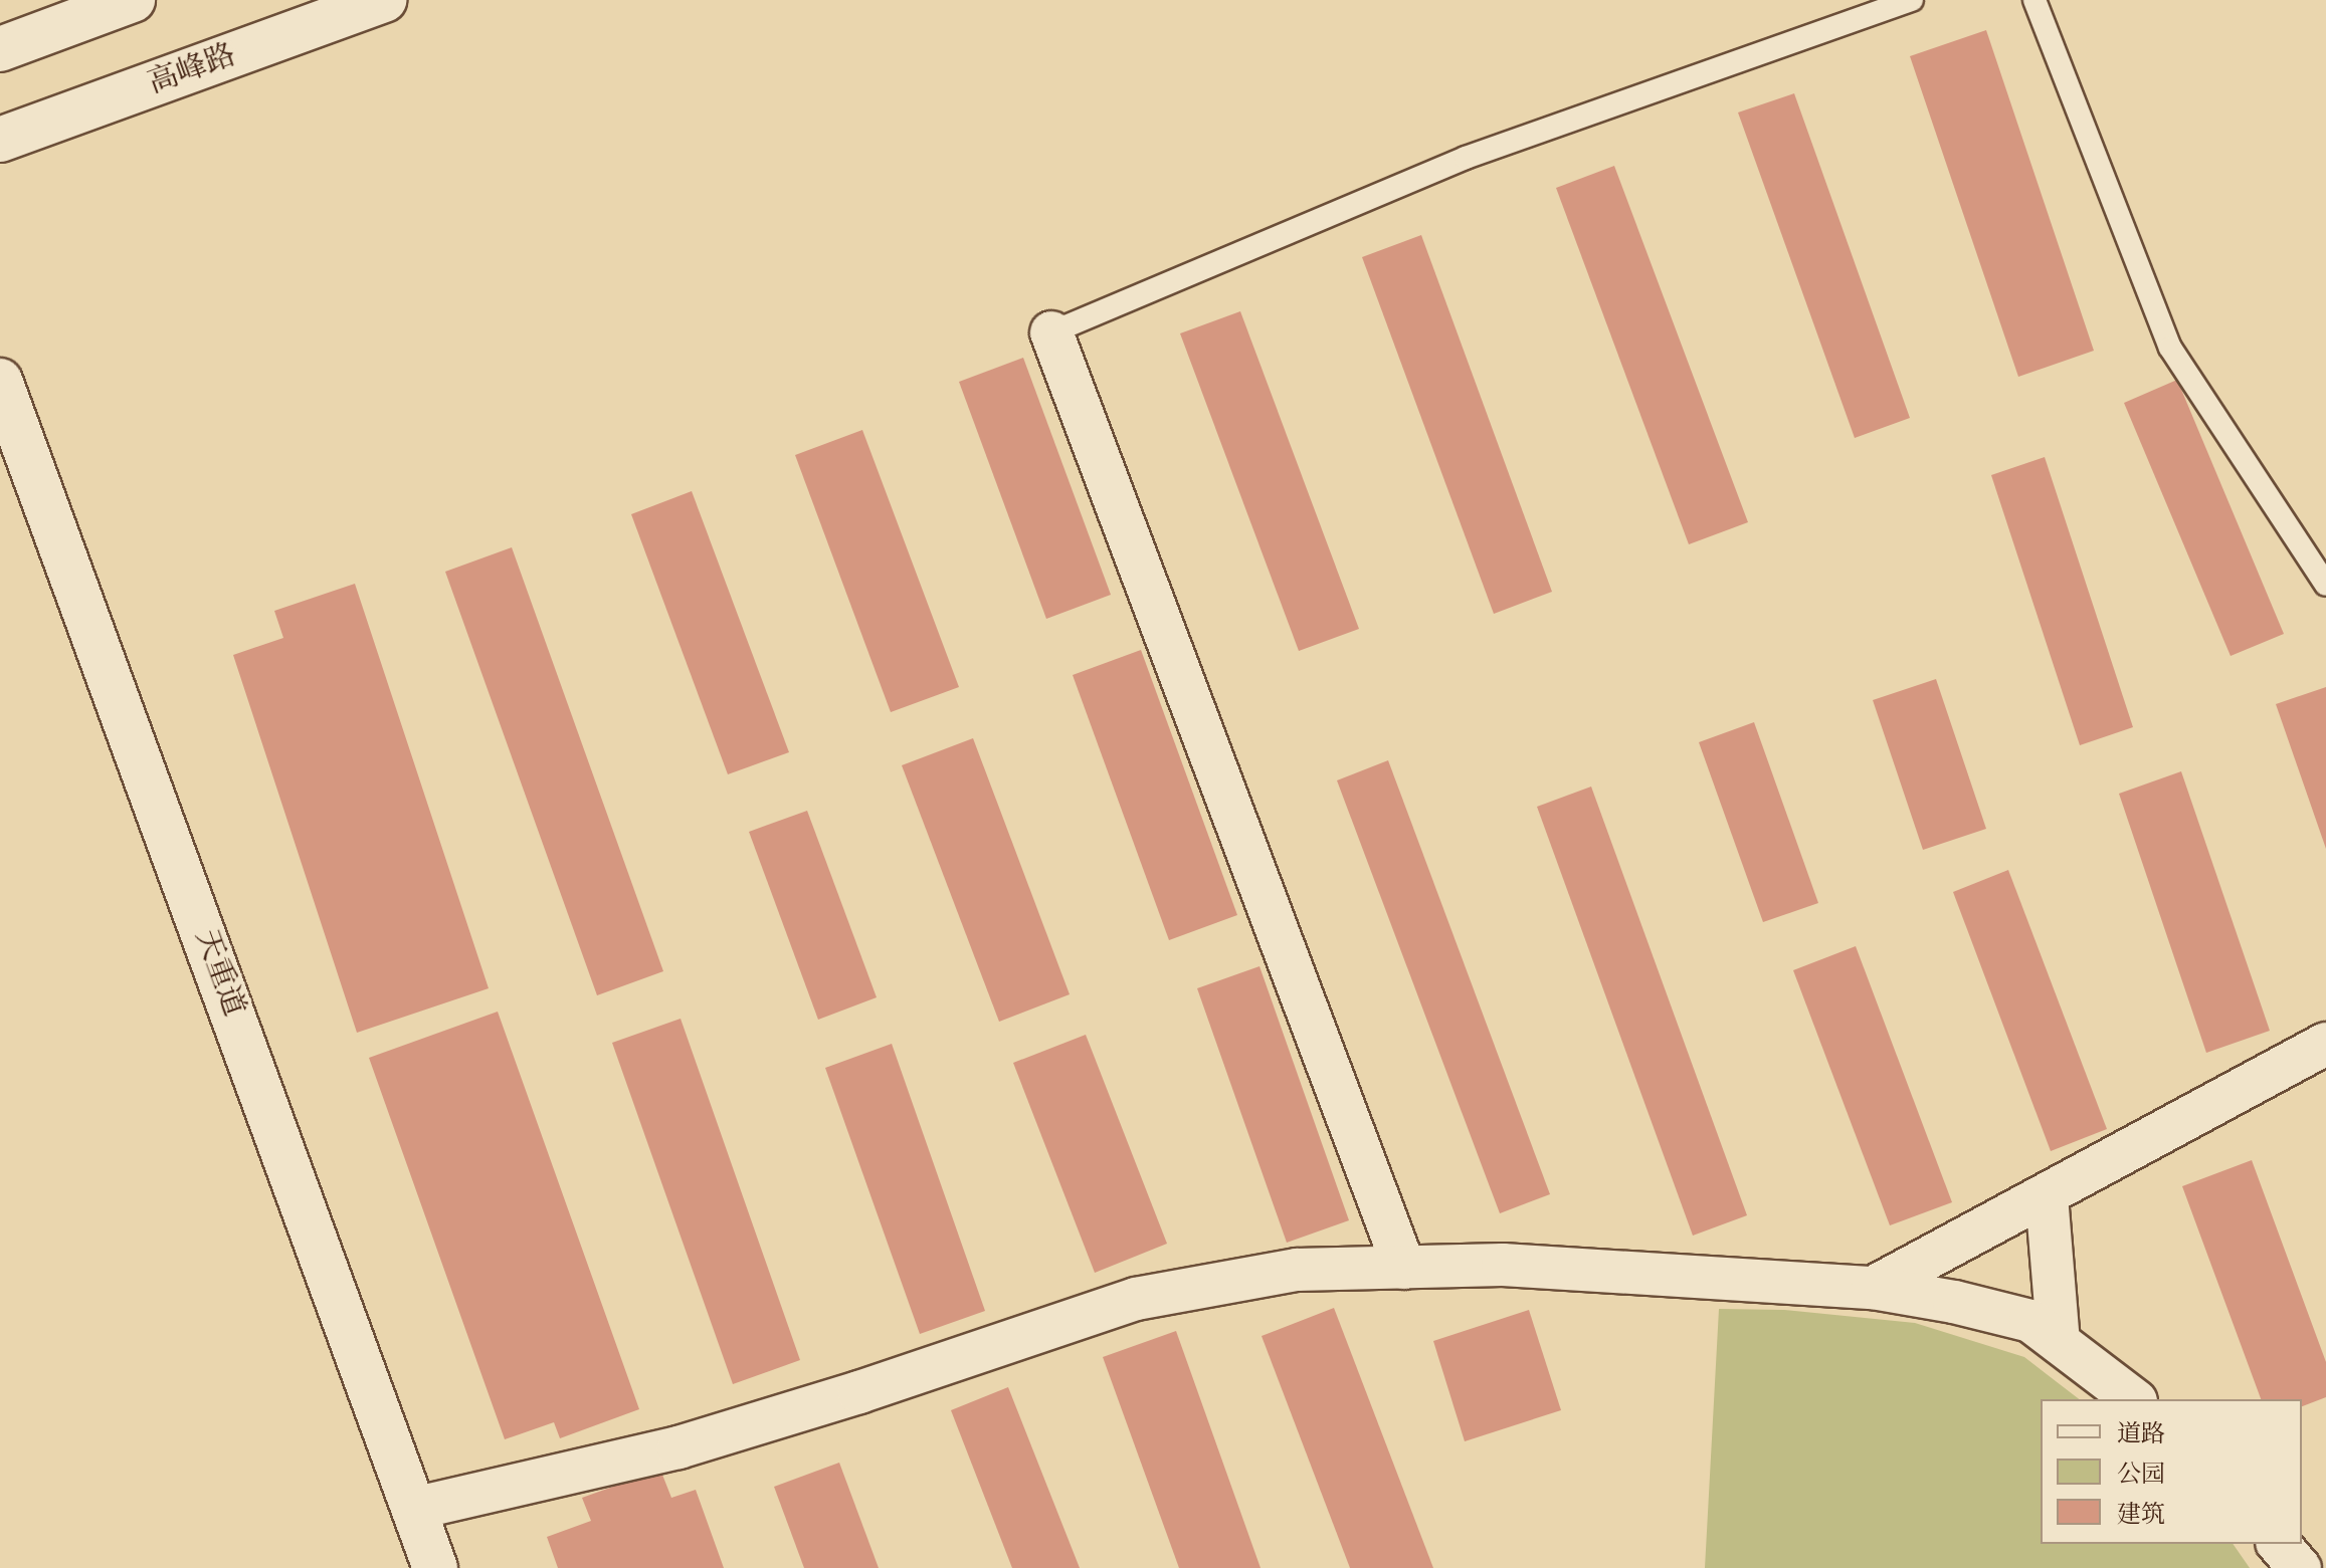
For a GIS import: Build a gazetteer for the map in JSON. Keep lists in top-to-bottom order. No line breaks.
{"streets":{"street":["高峰路","天重道"]},"legend":["道路","公园","建筑"]}
